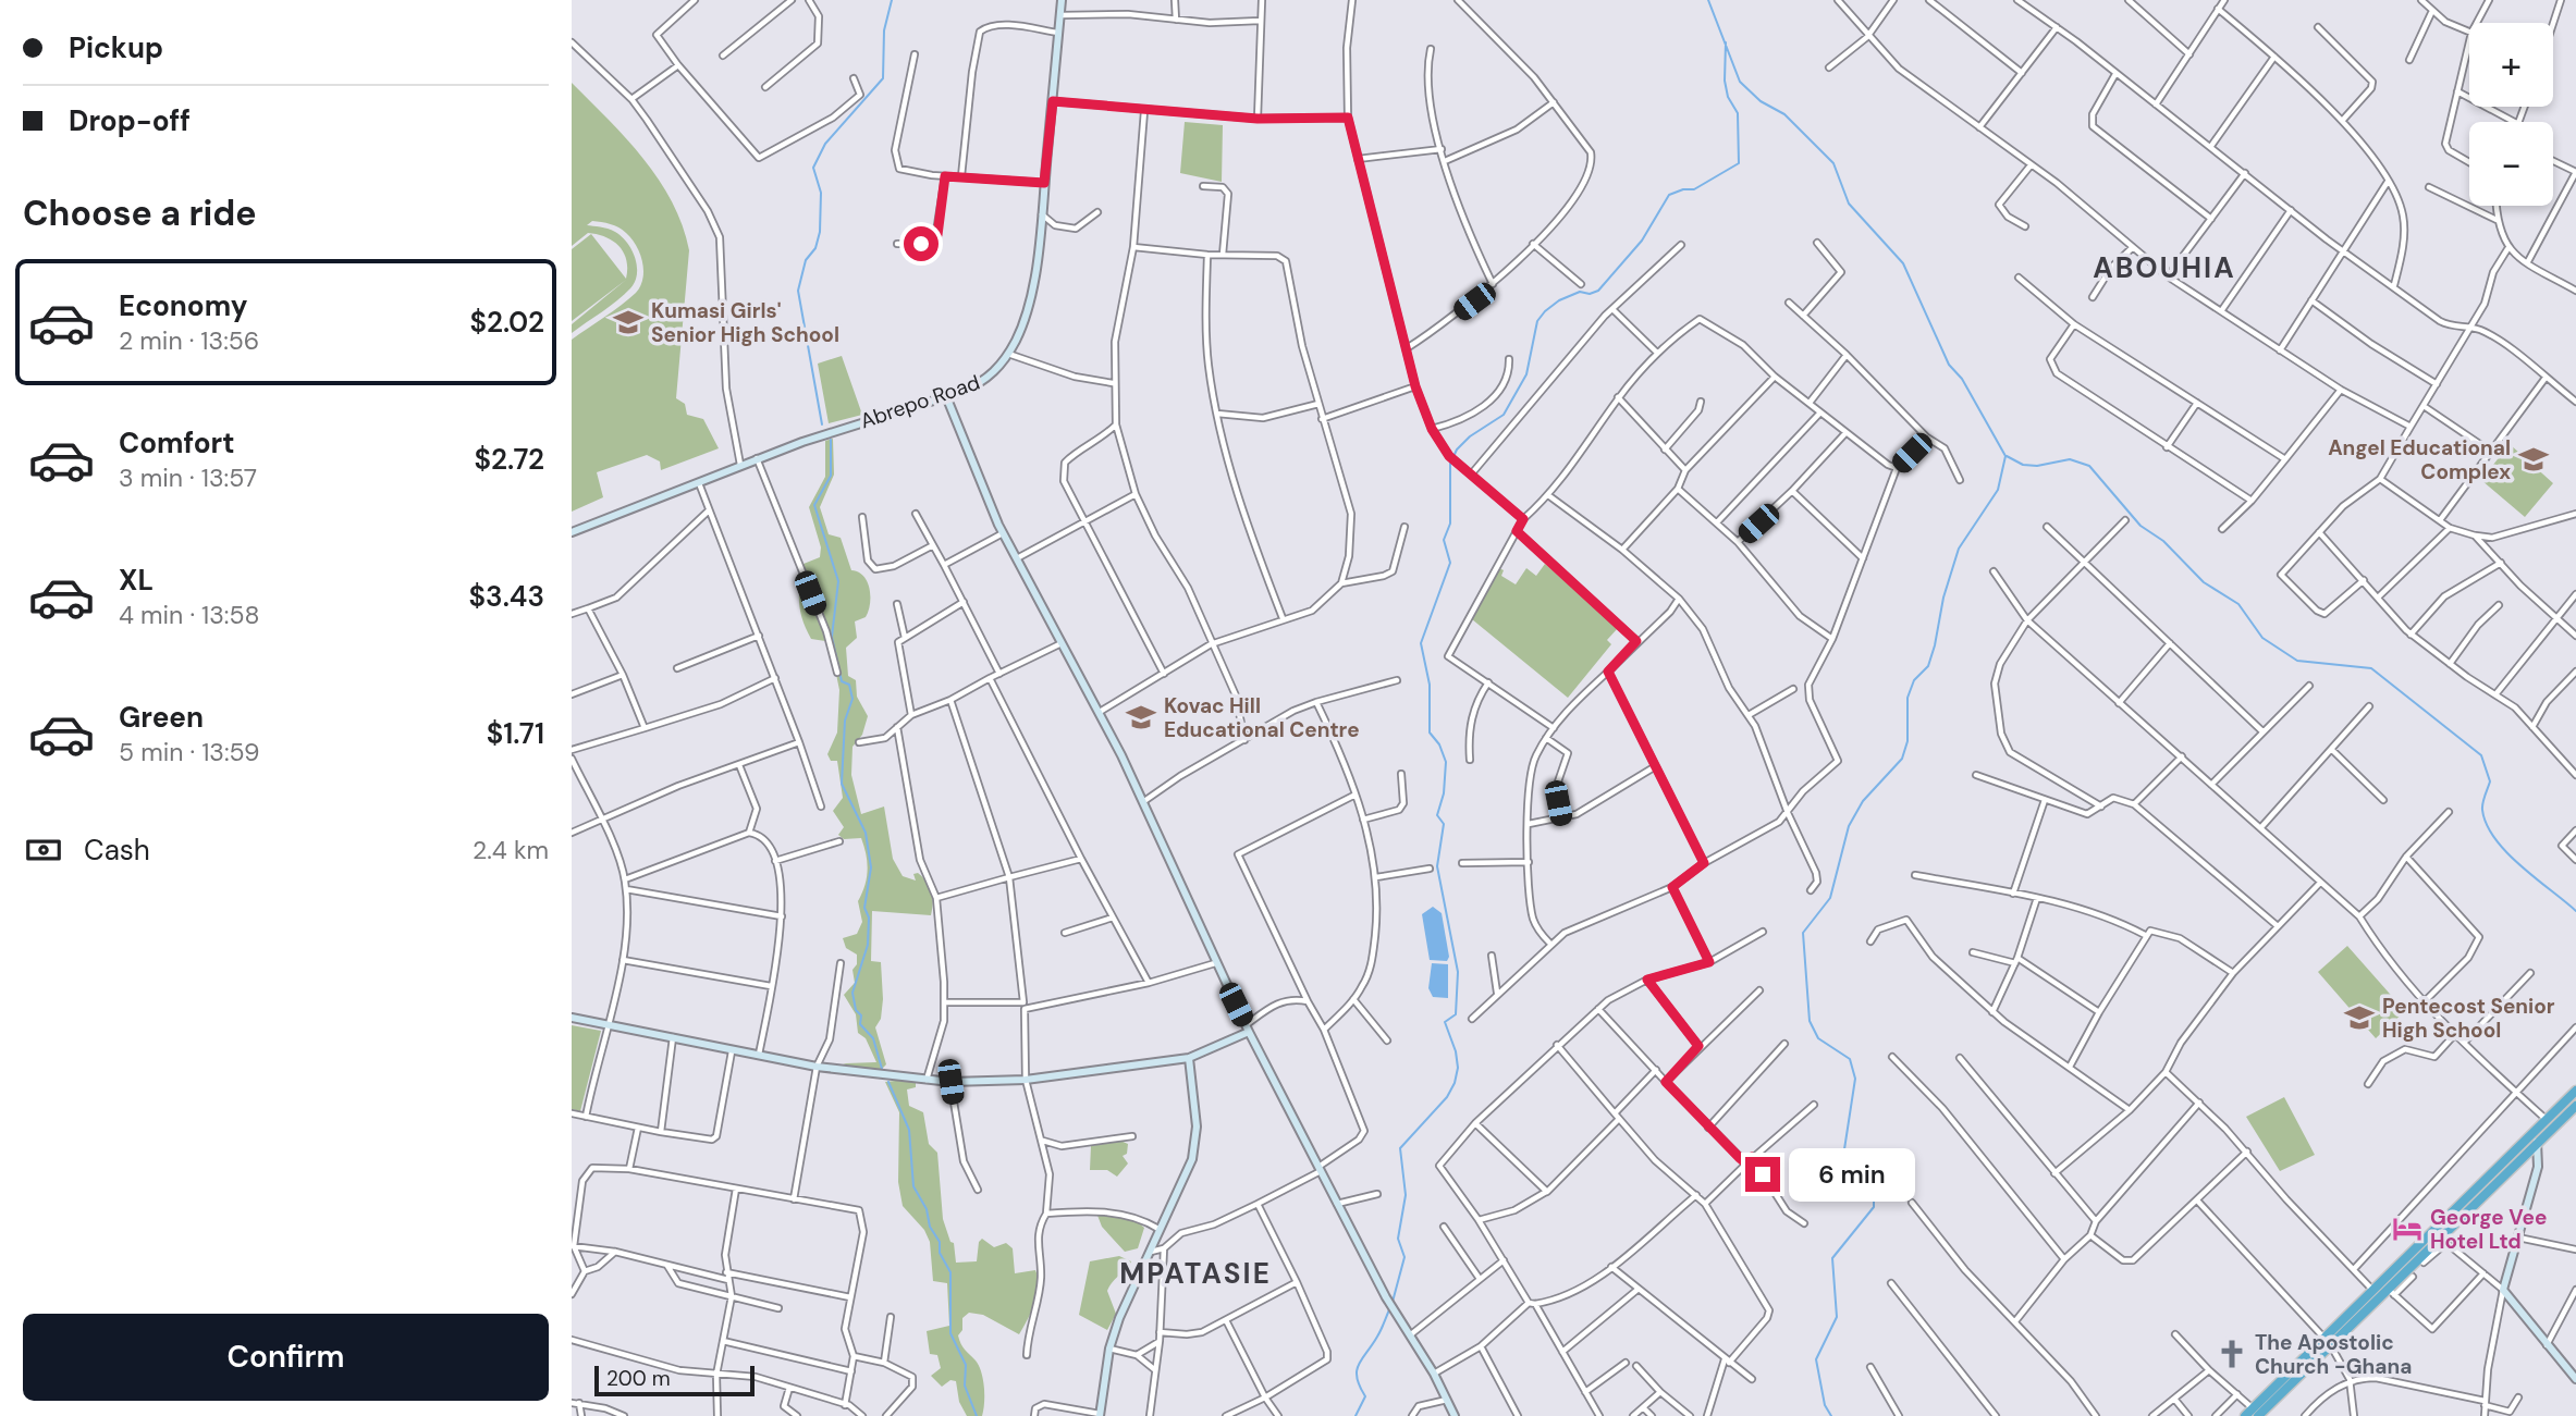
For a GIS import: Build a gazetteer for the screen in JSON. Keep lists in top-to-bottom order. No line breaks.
{"streets":{"street":["Abrepo Road"]},"districts":["ABOUHIA","MPATASIE"],"places":{"school or university":["Kumasi Girls' Senior High School","Angel Educational Complex","Kovac Hill Educational Centre","Pentecost Senior High School"],"hotel":["George Vee Hotel Ltd"],"church":["The Apostolic Church -Ghana"]},"scale_bar":"200 m","page":{"banner":["Pickup","Drop-off"],"map_buttons":["+","−"],"heading":"Choose a ride","list":[{"name":"Economy","note":"2 min · 13:56","value":"$2.02"},{"name":"Comfort","note":"3 min · 13:57","value":"$2.72"},{"name":"XL","note":"4 min · 13:58","value":"$3.43"},{"name":"Green","note":"5 min · 13:59","value":"$1.71"}],"pay":["Cash","2.4 km"],"bubble":"6 min","buttons":"Confirm","scale":"200 m"}}
